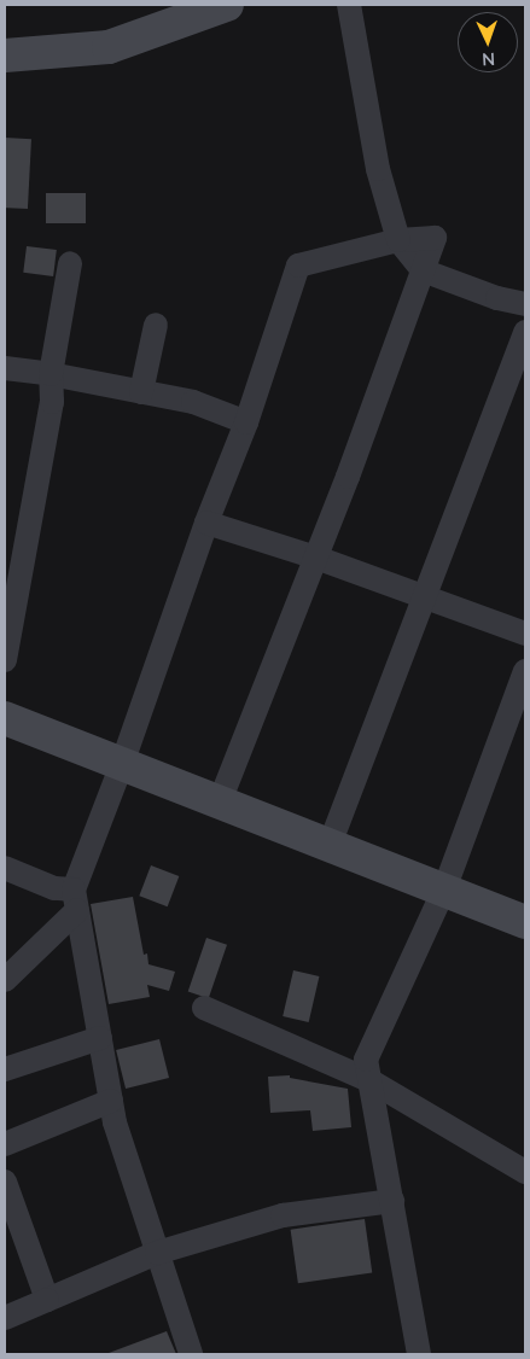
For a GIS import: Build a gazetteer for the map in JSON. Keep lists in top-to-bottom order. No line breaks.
{"north":"bottom"}
